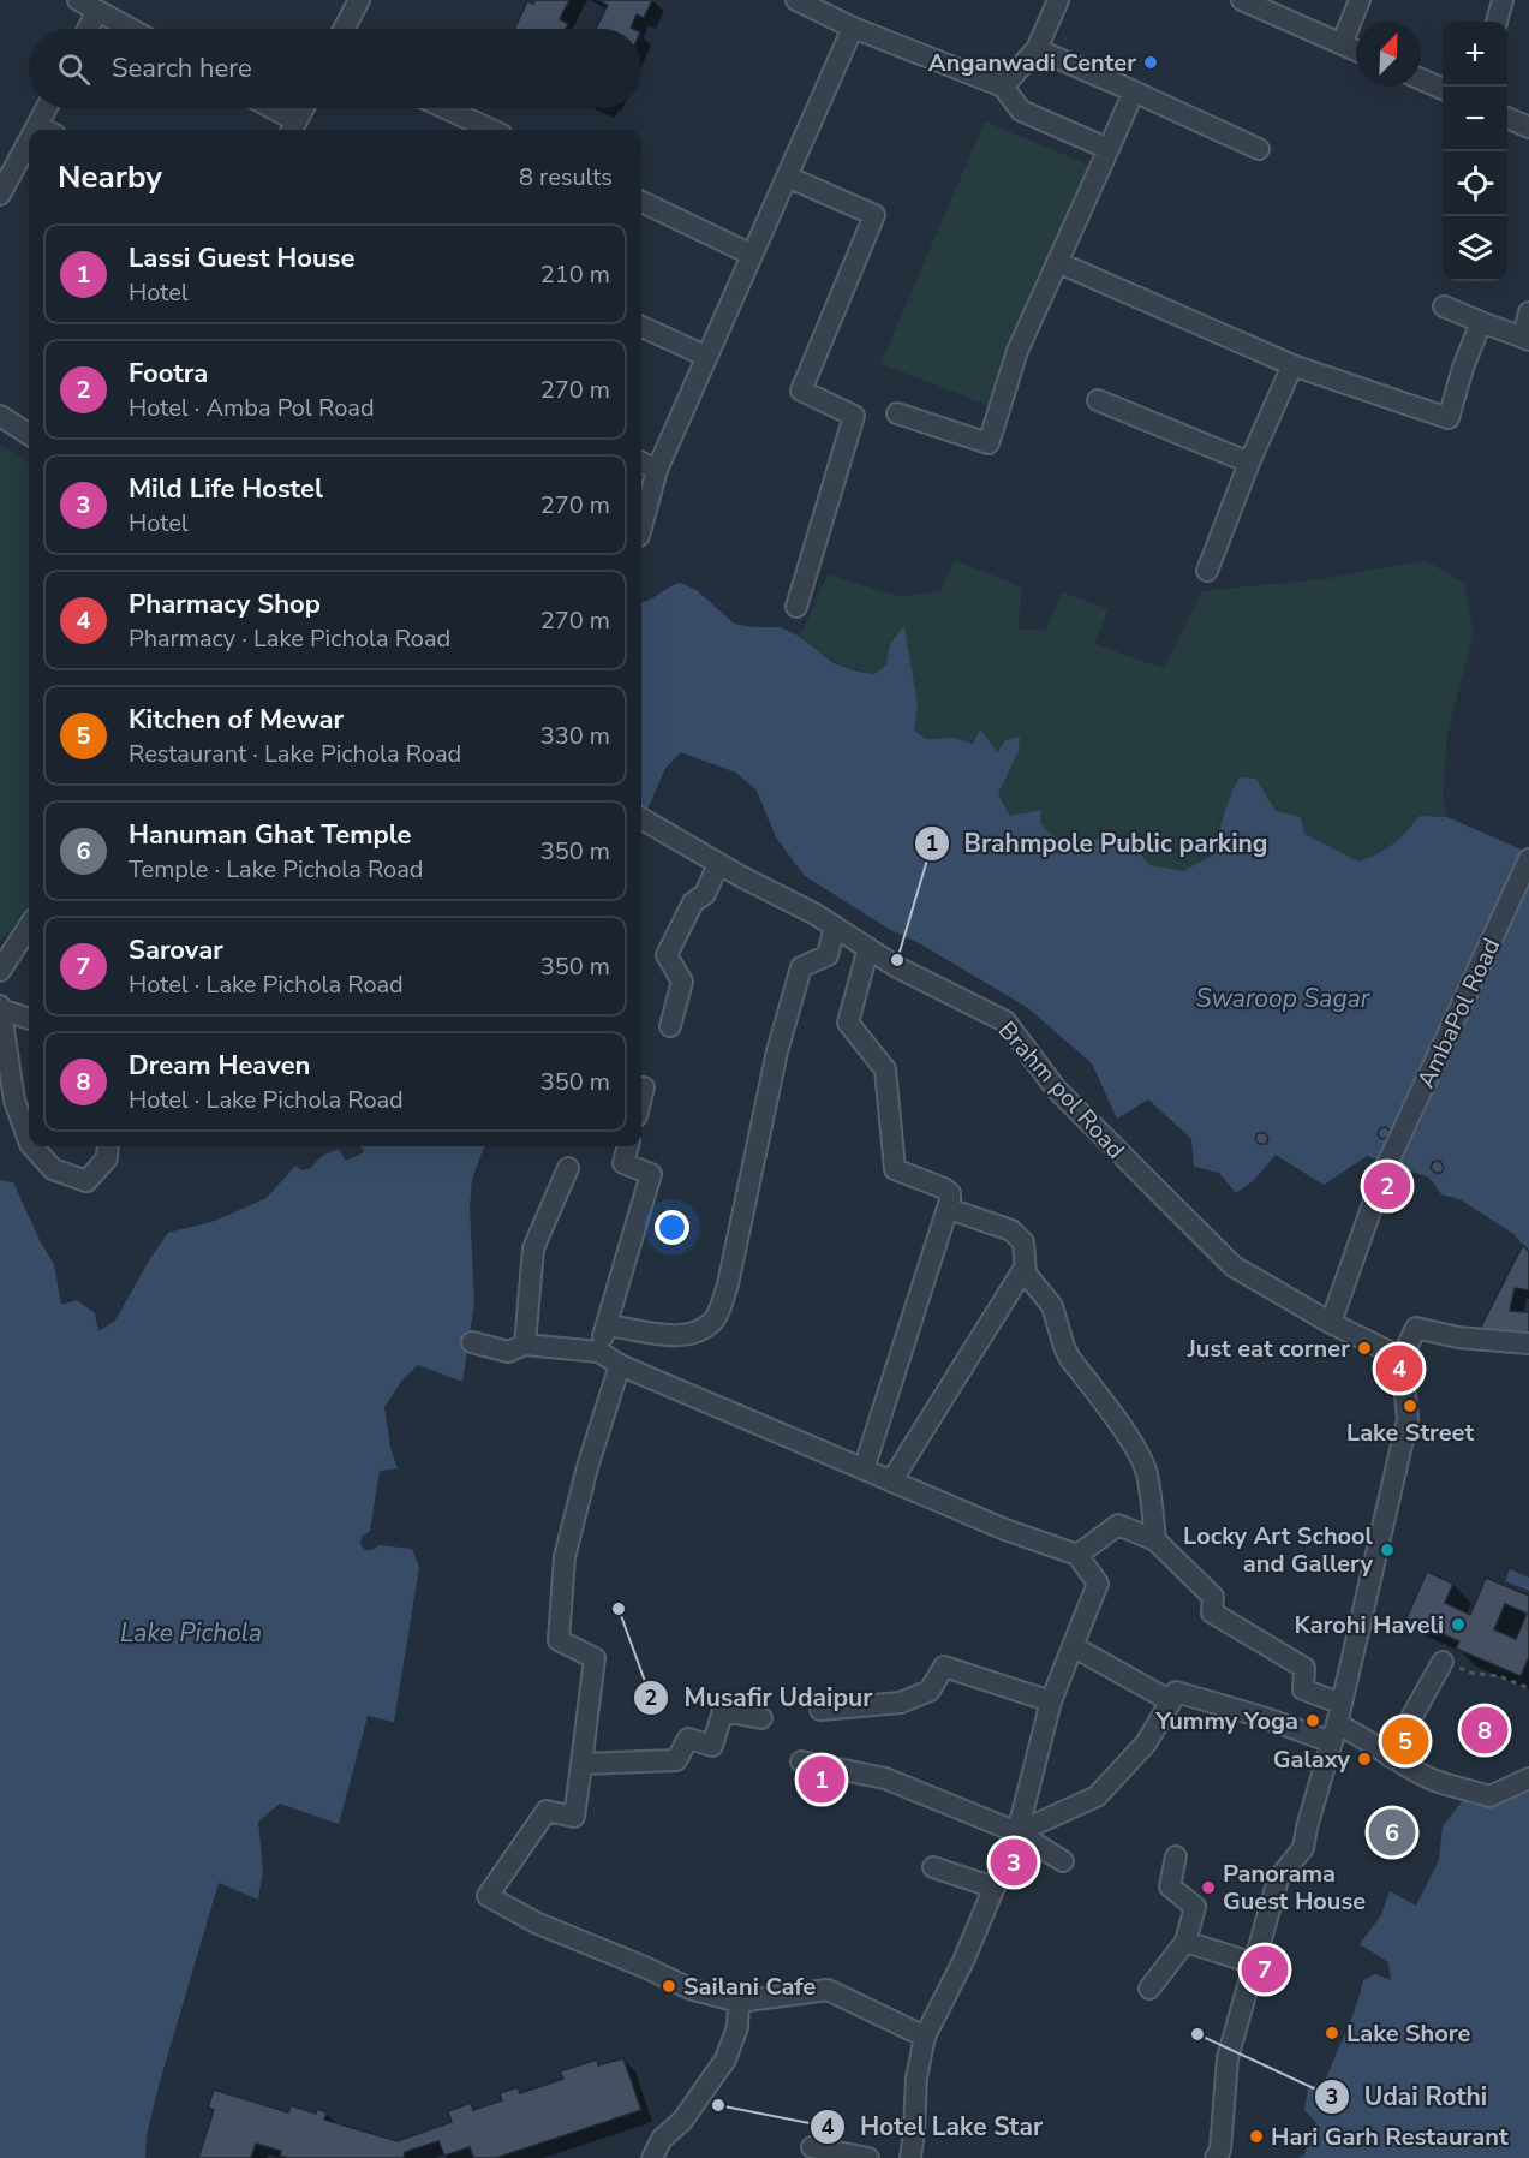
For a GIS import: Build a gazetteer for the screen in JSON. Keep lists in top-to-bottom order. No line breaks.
{"streets":{"street":["AmbaPol Road","Brahm pol Road"]},"crossings":[["AmbaPol Road","Brahm pol Road"]],"water":["Swaroop Sagar","Lake Pichola"],"places":["Anganwadi Center","Brahmpole Public parking","Just eat corner","Lake Street","Locky Art School and Gallery","Musafir Udaipur","Karohi Haveli","Yummy Yoga","Galaxy","Panorama Guest House","Sailani Cafe","Lake Shore","Udai Rothi","Hotel Lake Star","Hari Garh Restaurant"],"north":"top right","page":{"map_buttons":["+","−"],"search":"Search here","heading":["Nearby","8 results"],"list":[{"mark":"1","name":"Lassi Guest House","note":"Hotel","value":"210 m"},{"mark":"2","name":"Footra","note":"Hotel · Amba Pol Road","value":"270 m"},{"mark":"3","name":"Mild Life Hostel","note":"Hotel","value":"270 m"},{"mark":"4","name":"Pharmacy Shop","note":"Pharmacy · Lake Pichola Road","value":"270 m"},{"mark":"5","name":"Kitchen of Mewar","note":"Restaurant · Lake Pichola Road","value":"330 m"},{"mark":"6","name":"Hanuman Ghat Temple","note":"Temple · Lake Pichola Road","value":"350 m"},{"mark":"7","name":"Sarovar","note":"Hotel · Lake Pichola Road","value":"350 m"},{"mark":"8","name":"Dream Heaven","note":"Hotel · Lake Pichola Road","value":"350 m"}],"pins":["2","4","8","5","1","6","3","7"]}}
